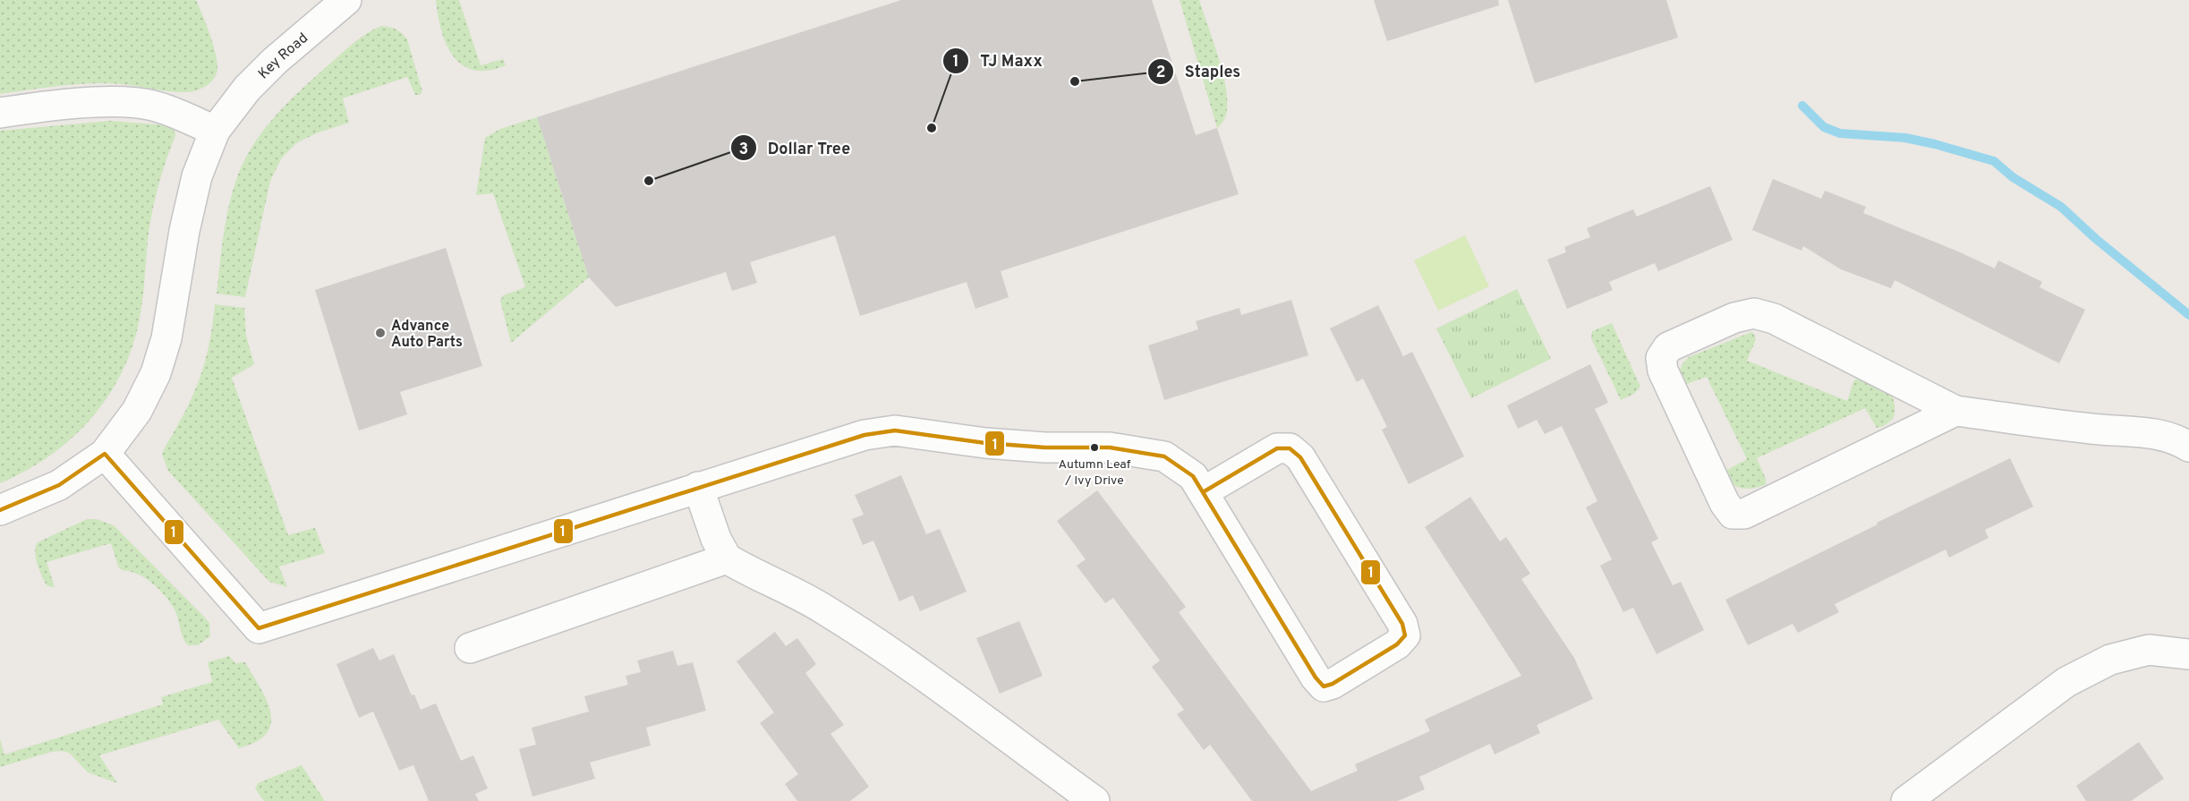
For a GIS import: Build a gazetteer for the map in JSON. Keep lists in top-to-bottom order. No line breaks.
{"streets":{"street":["Key Road"]},"places":["Staples","TJ Maxx","Dollar Tree","Advance Auto Parts","Autumn Leaf / Ivy Drive"],"lines":["transit line 1"]}
